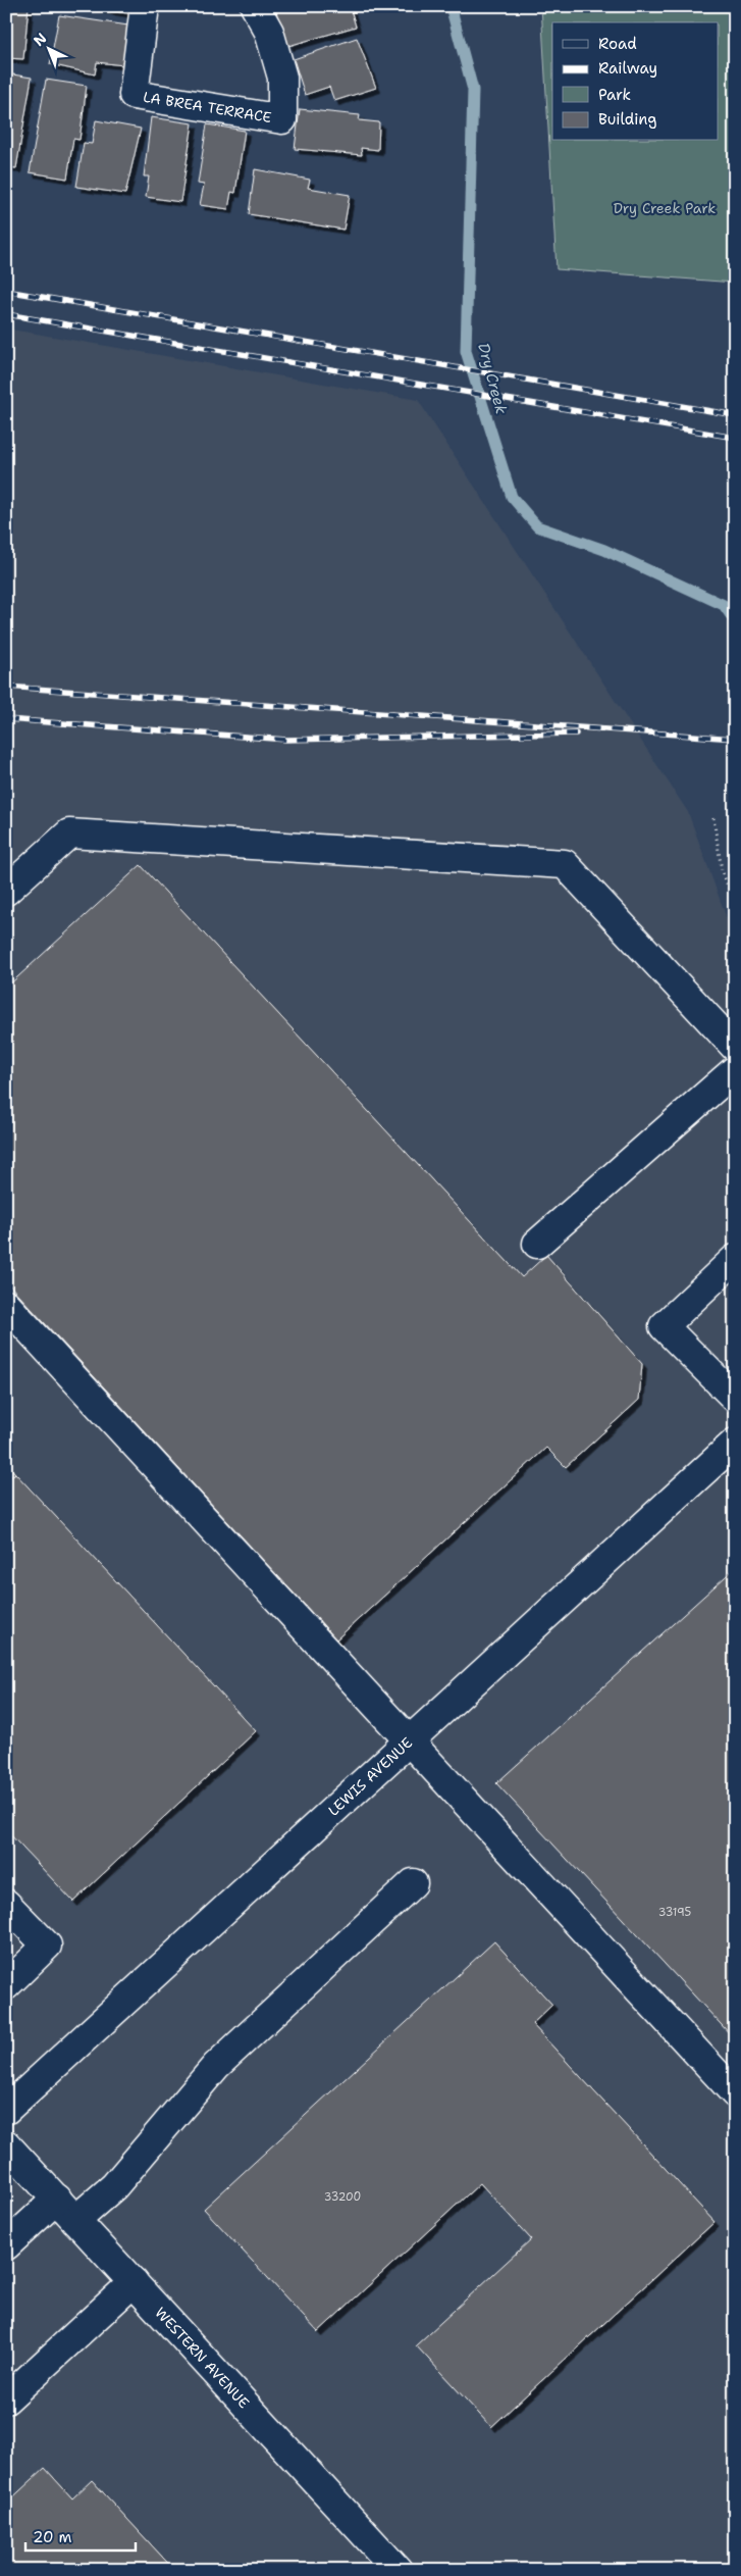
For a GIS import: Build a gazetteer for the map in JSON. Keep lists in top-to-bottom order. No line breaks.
{"streets":{"street":["LA BREA TERRACE","LEWIS AVENUE","WESTERN AVENUE"]},"water":["Dry Creek"],"parks":["Dry Creek Park"],"house_numbers":["33195","33200"],"legend":["Road","Railway","Park","Building"],"scale_bar":"20 m","north":"top left"}
